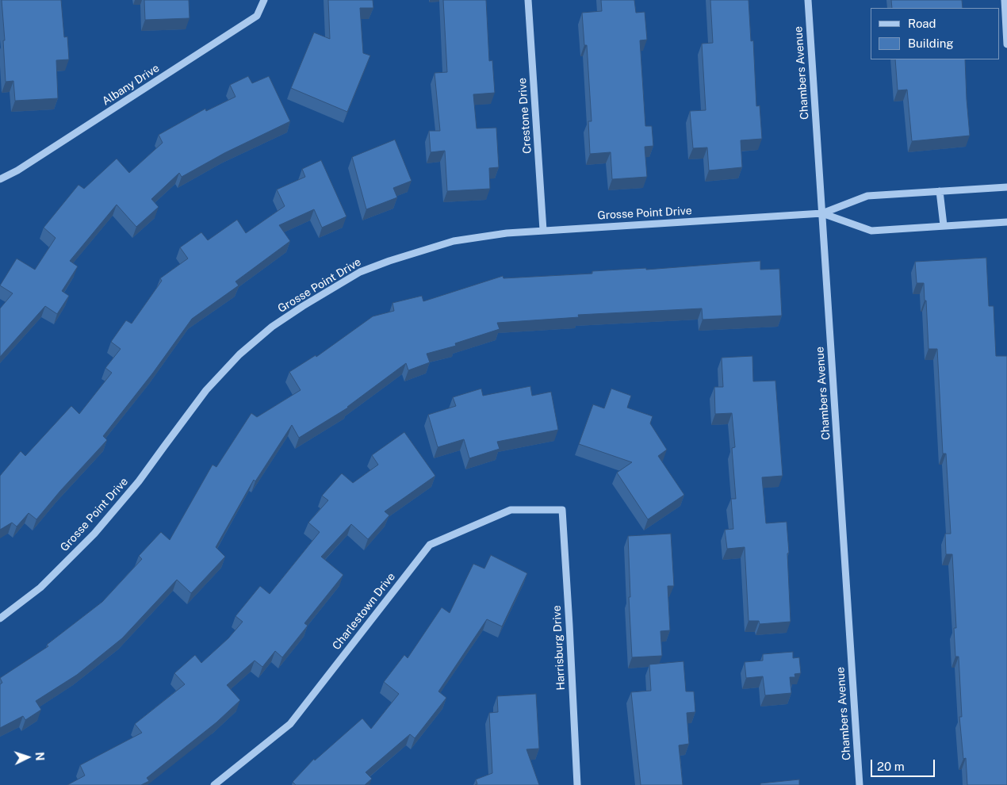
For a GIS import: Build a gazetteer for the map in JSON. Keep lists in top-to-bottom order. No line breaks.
{"streets":{"street":["Chambers Avenue","Albany Drive","Crestone Drive","Grosse Point Drive","Charlestown Drive","Harrisburg Drive"]},"crossings":[["Chambers Avenue","Grosse Point Drive"],["Crestone Drive","Grosse Point Drive"],["Charlestown Drive","Harrisburg Drive"]],"legend":["Road","Building"],"scale_bar":"20 m","north":"right"}
